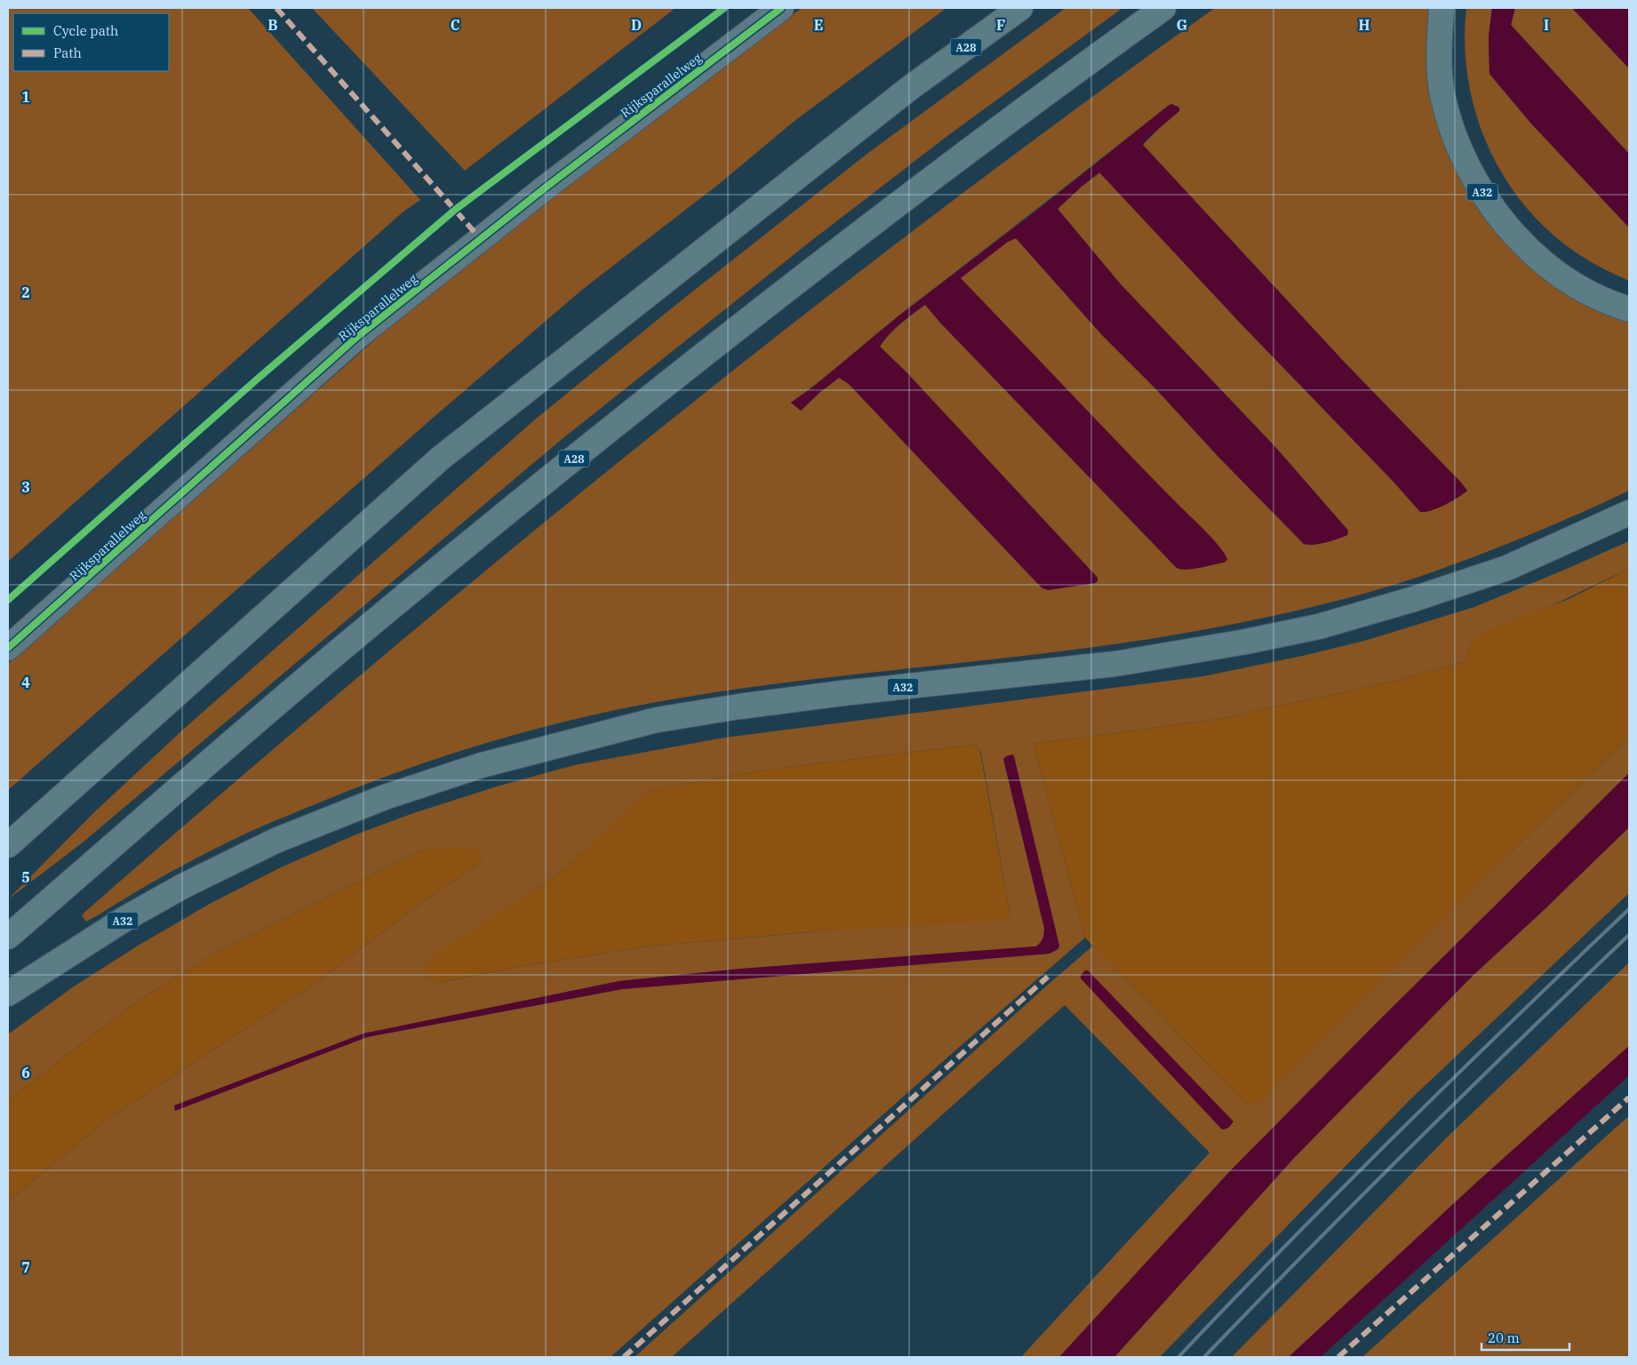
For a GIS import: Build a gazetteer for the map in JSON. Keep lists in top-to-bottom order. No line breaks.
{"streets":{"highway":["A28","A32"],"street":["Rijksparallelweg"]},"legend":["Cycle path","Path"],"scale_bar":"20 m","grid":{"columns":["B","C","D","E","F","G","H","I"],"rows":["1","2","3","4","5","6","7"]}}
